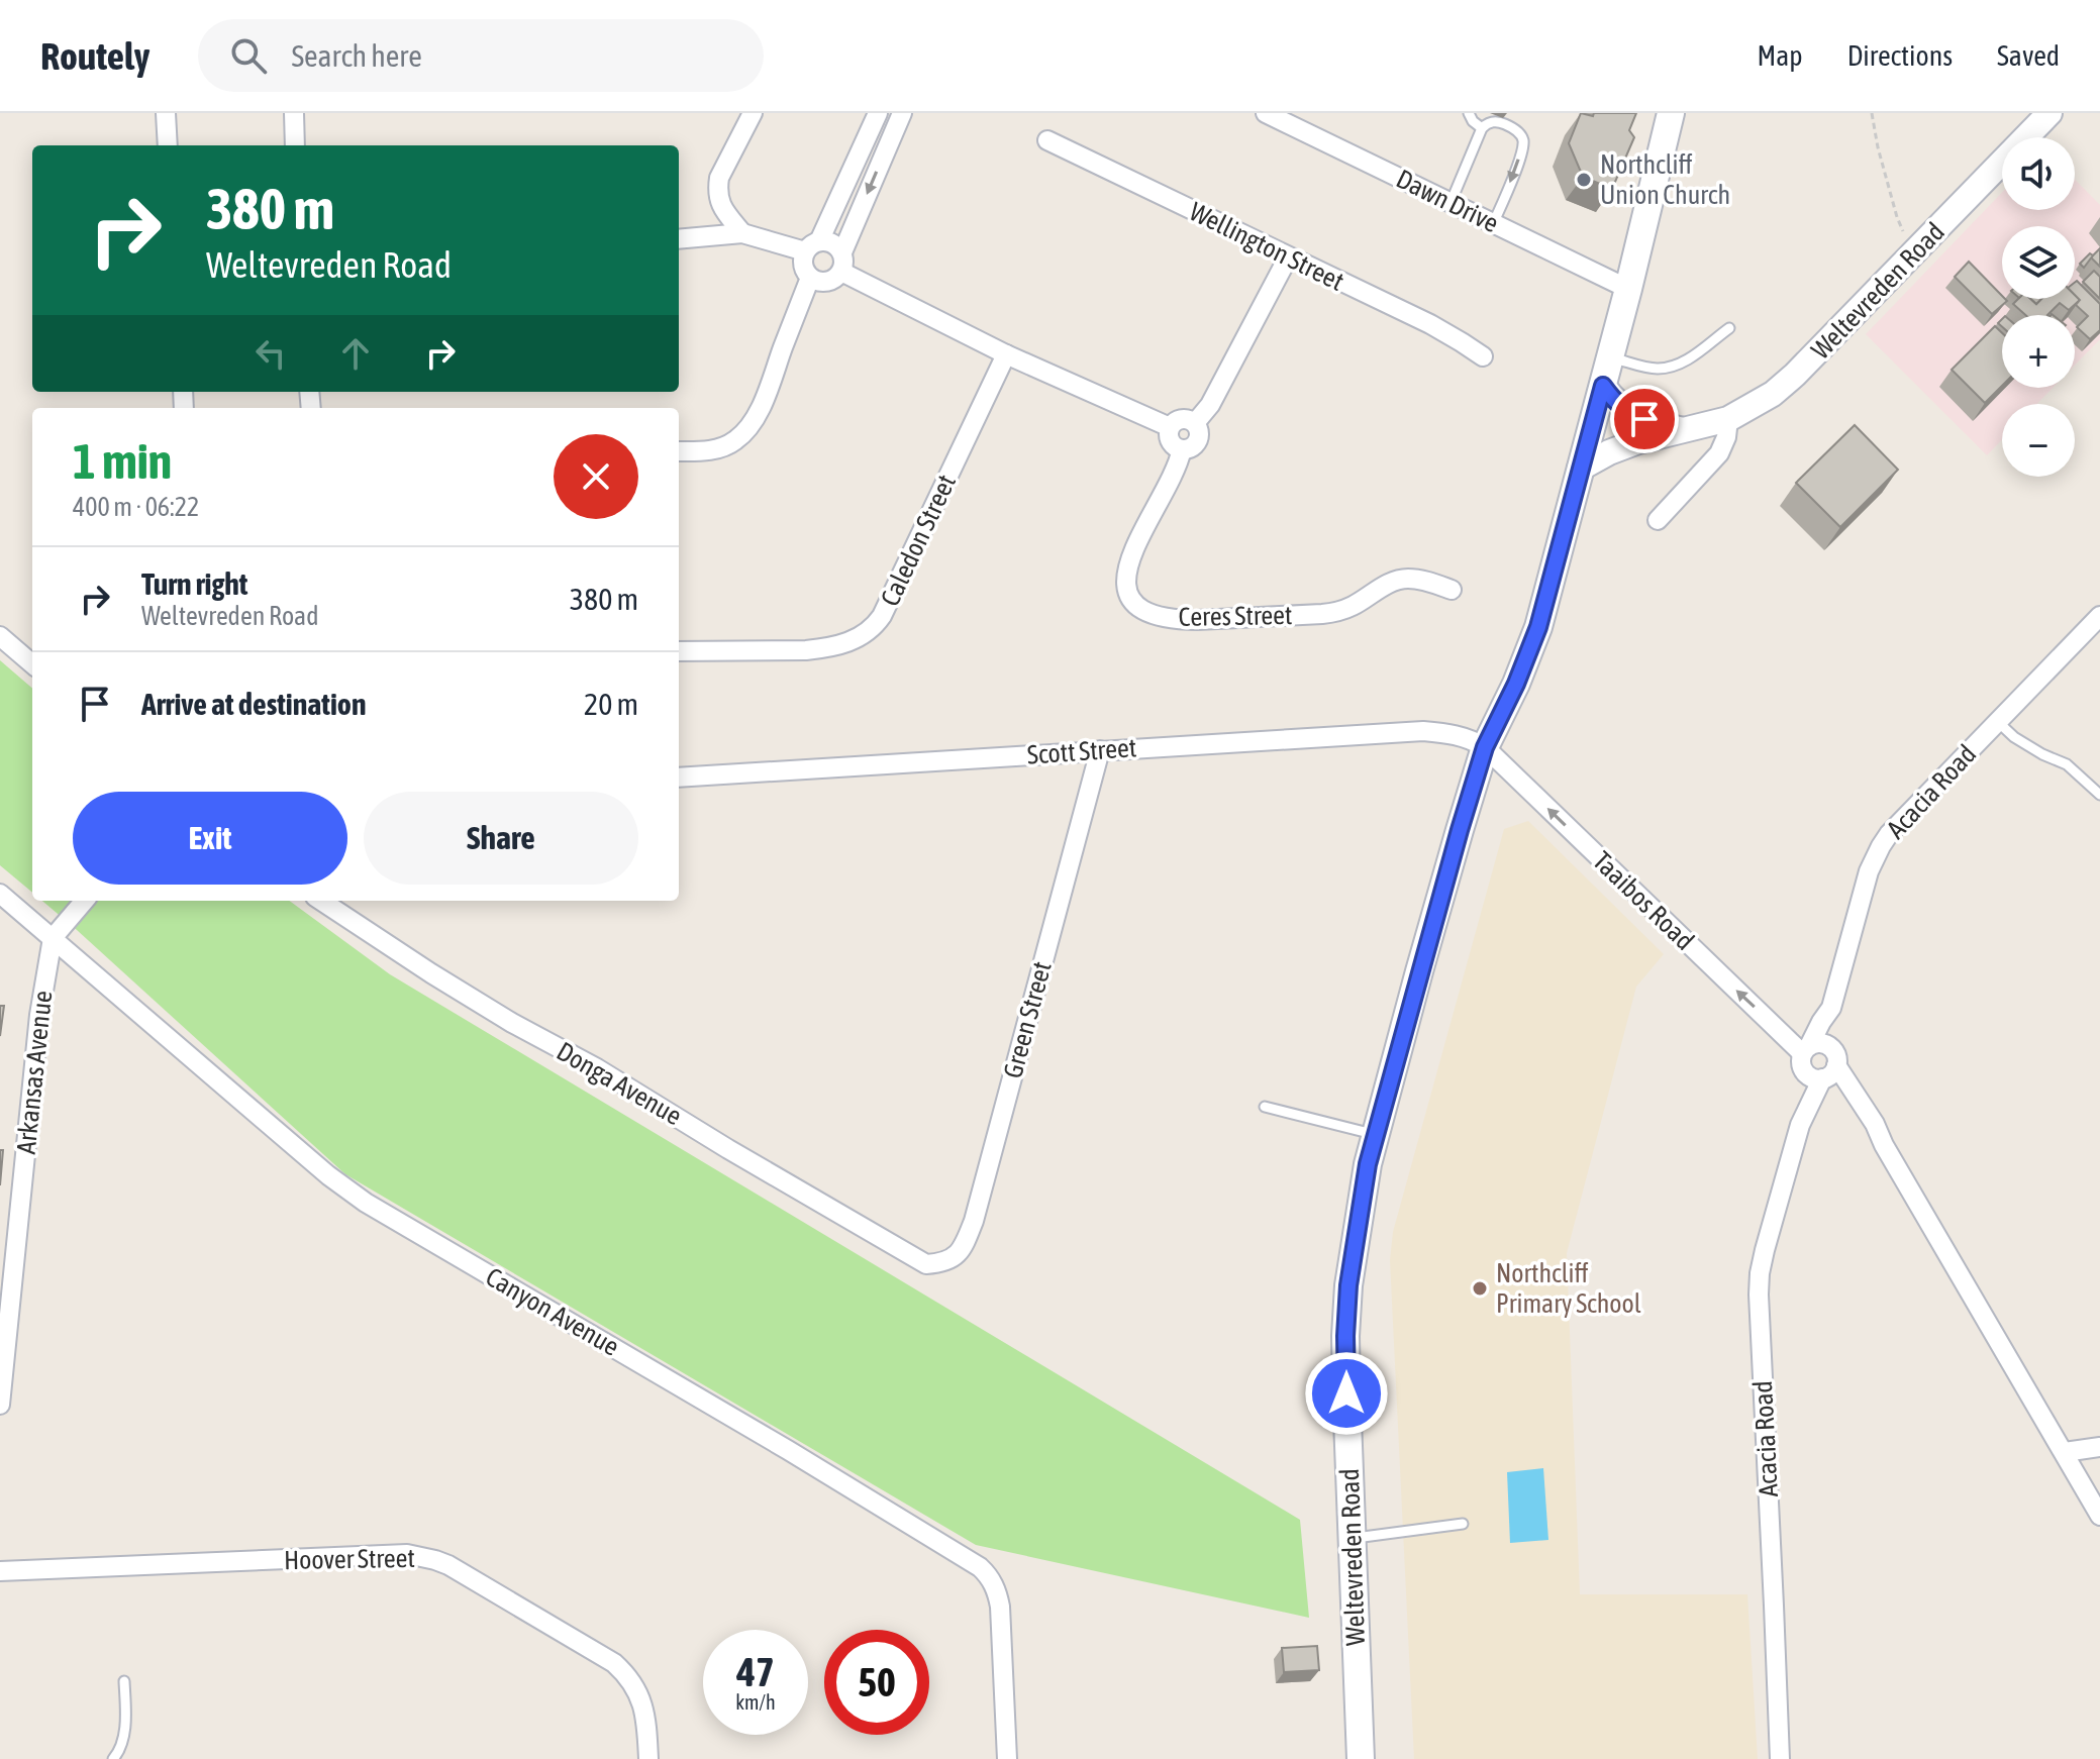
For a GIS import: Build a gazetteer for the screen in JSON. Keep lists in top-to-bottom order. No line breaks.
{"streets":{"main road":["Weltevreden Road"],"street":["Dawn Drive","Wellington Street","Caledon Street","Ceres Street","Scott Street","Acacia Road","Taaibos Road","Green Street","Arkansas Avenue","Donga Avenue","Canyon Avenue","Hoover Street"]},"crossings":[["Dawn Drive","Weltevreden Road"],["Weltevreden Road","Scott Street"],["Weltevreden Road","Taaibos Road"],["Scott Street","Taaibos Road"],["Scott Street","Green Street"],["Acacia Road","Taaibos Road"],["Green Street","Donga Avenue"],["Arkansas Avenue","Canyon Avenue"]],"one_way":["Taaibos Road"],"places":["Northcliff Union Church","Northcliff Primary School"],"page":{"header":"Routely","search":"Search here","nav":["Map","Directions","Saved"],"map_buttons":["+","−"],"turn":["380 m","Weltevreden Road"],"heading":["1 min","400 m · 06:22"],"list":[{"name":"Turn right","note":"Weltevreden Road","value":"380 m"},{"name":"Arrive at destination","value":"20 m"}],"buttons":["Exit","Share"],"speed":"47 km/h","limit":"50"}}
